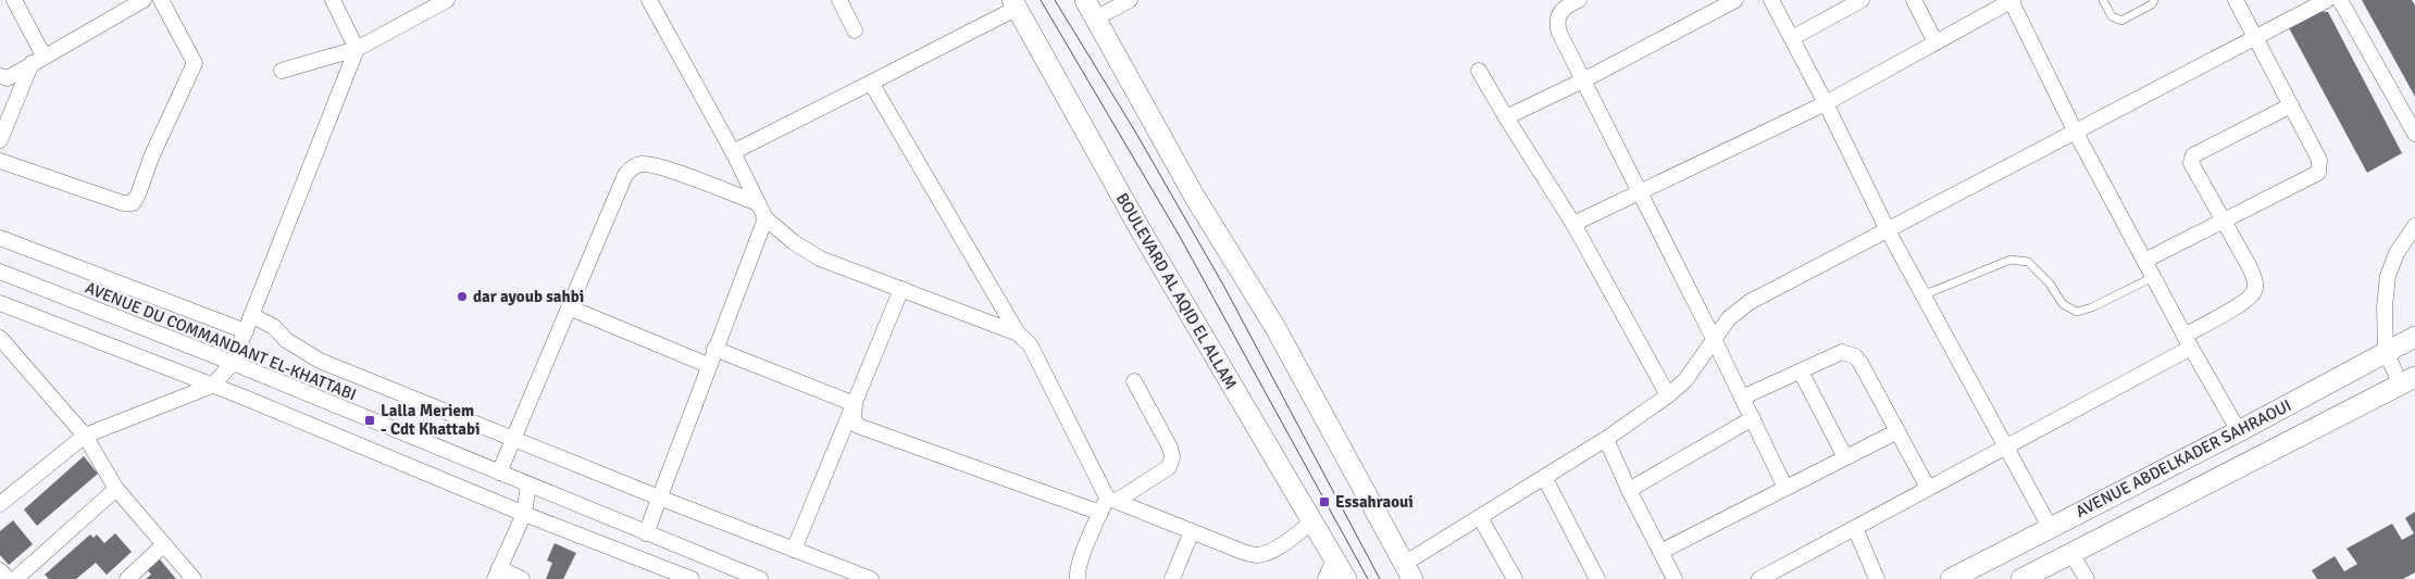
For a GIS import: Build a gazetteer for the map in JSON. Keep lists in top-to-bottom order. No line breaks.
{"streets":{"main road":["BOULEVARD AL AQID EL ALLAM","AVENUE ABDELKADER SAHRAOUI"],"street":["AVENUE DU COMMANDANT EL-KHATTABI"]},"places":{"other":["dar ayoub sahbi"],"transit":["Lalla Meriem - Cdt Khattabi","Essahraoui"]}}
